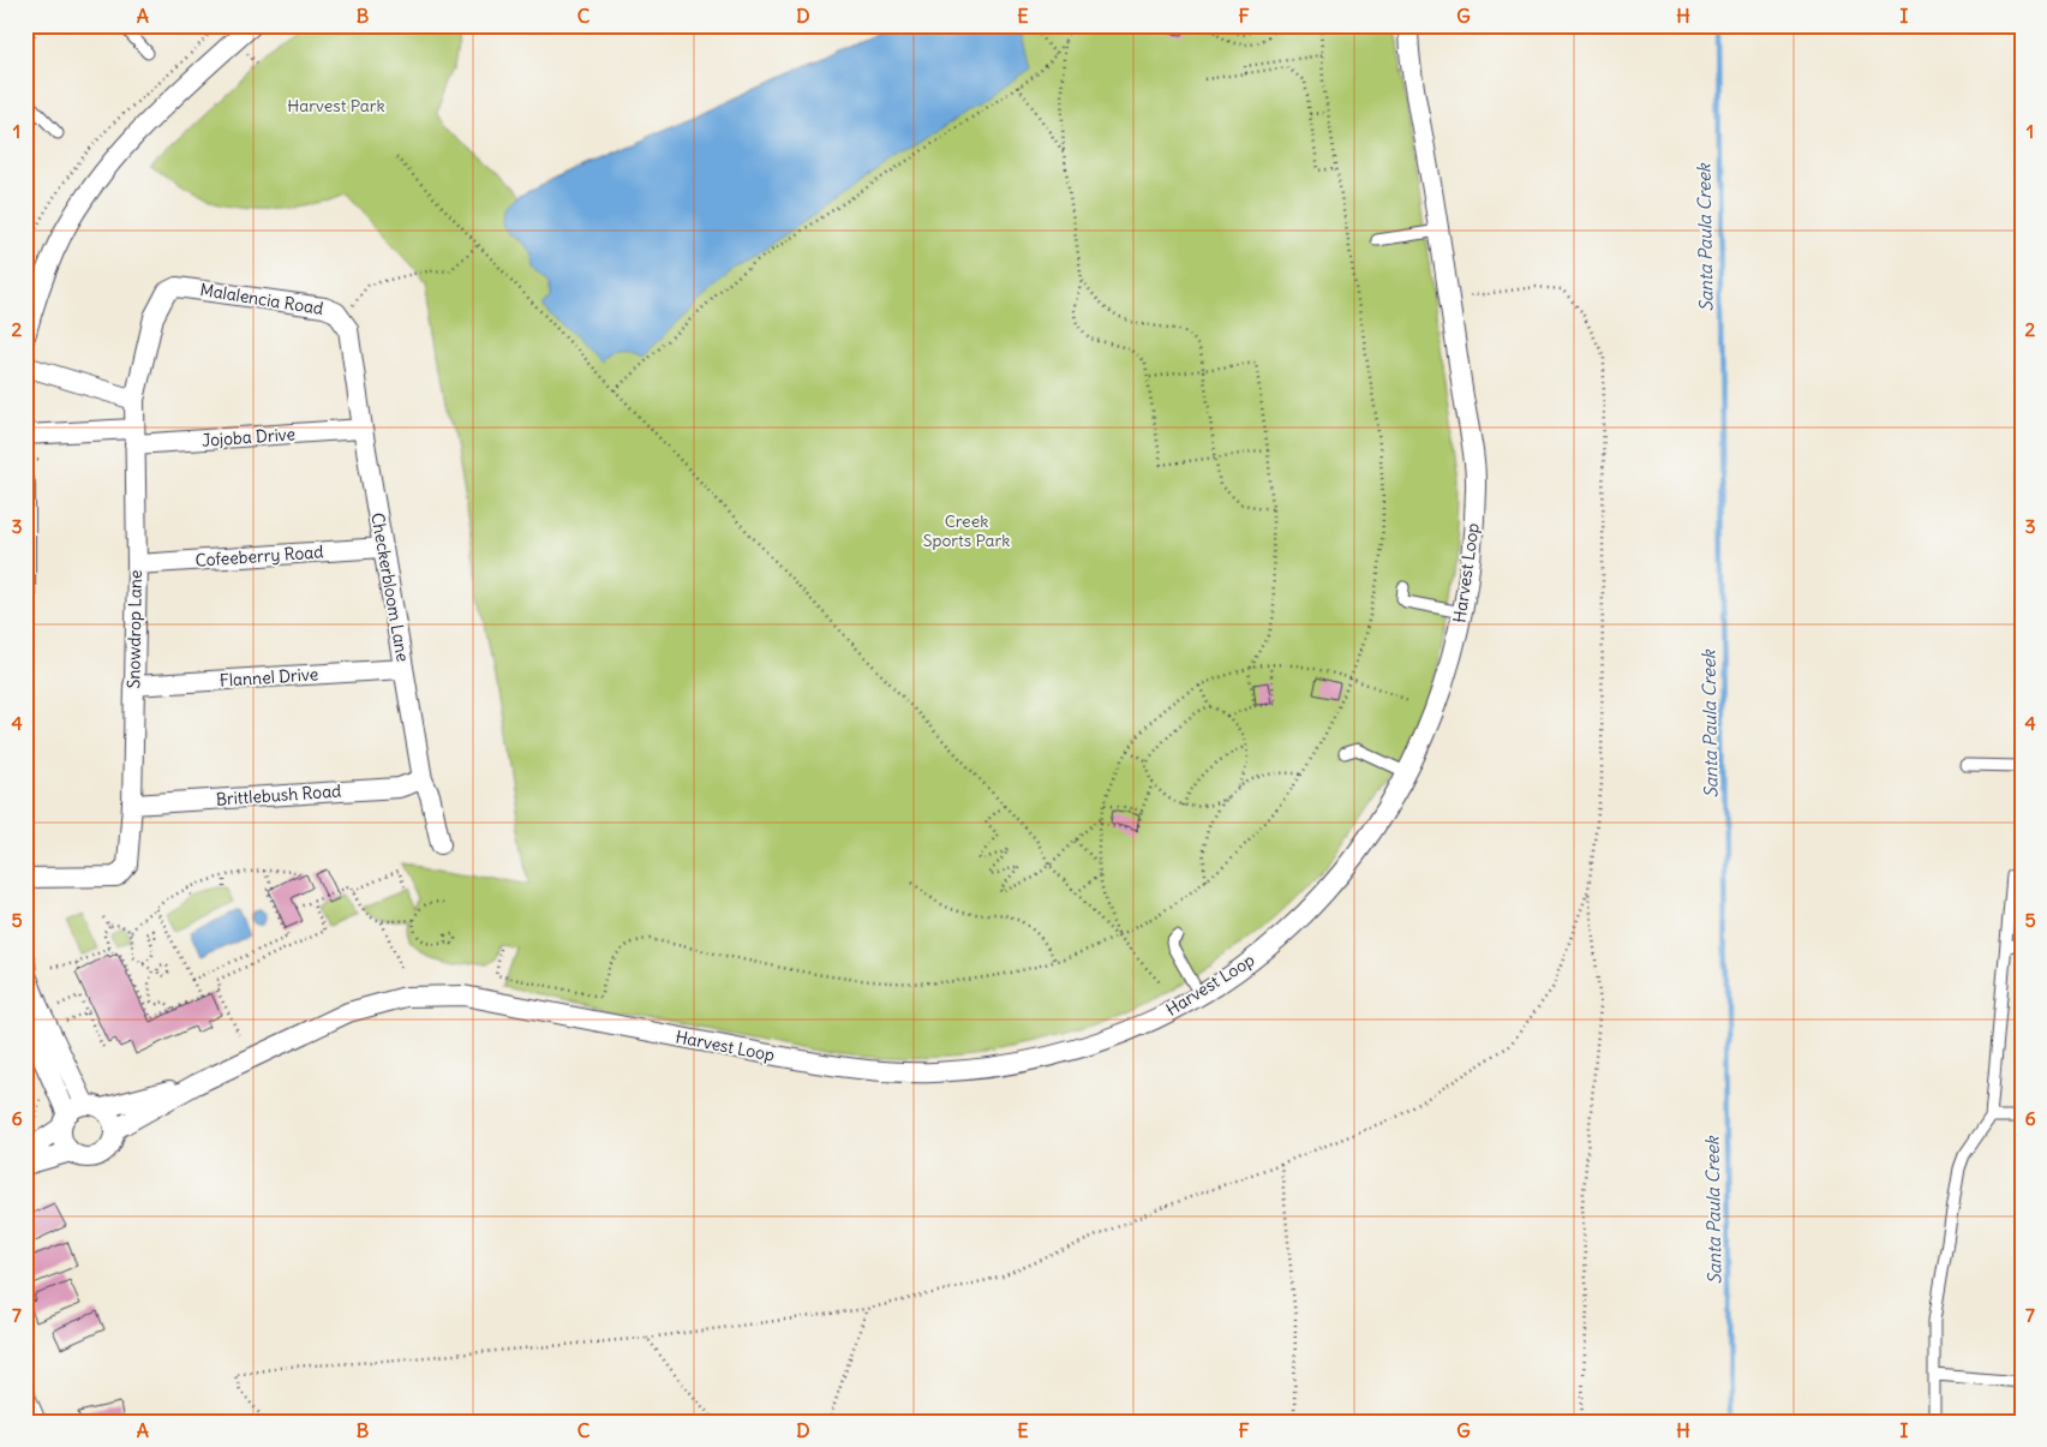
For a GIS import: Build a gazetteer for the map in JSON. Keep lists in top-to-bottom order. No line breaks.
{"streets":{"street":["Malalencia Road","Jojoba Drive","Cofeeberry Road","Harvest Loop","Checkerbloom Lane","Snowdrop Lane","Flannel Drive","Brittlebush Road"]},"crossings":[["Malalencia Road","Checkerbloom Lane"],["Malalencia Road","Snowdrop Lane"],["Jojoba Drive","Checkerbloom Lane"],["Jojoba Drive","Snowdrop Lane"],["Cofeeberry Road","Checkerbloom Lane"],["Cofeeberry Road","Snowdrop Lane"],["Checkerbloom Lane","Flannel Drive"],["Checkerbloom Lane","Brittlebush Road"],["Snowdrop Lane","Flannel Drive"],["Snowdrop Lane","Brittlebush Road"]],"water":["Santa Paula Creek"],"parks":["Harvest Park","Creek Sports Park"],"grid":{"columns":["A","B","C","D","E","F","G","H","I"],"rows":["1","2","3","4","5","6","7"]}}
